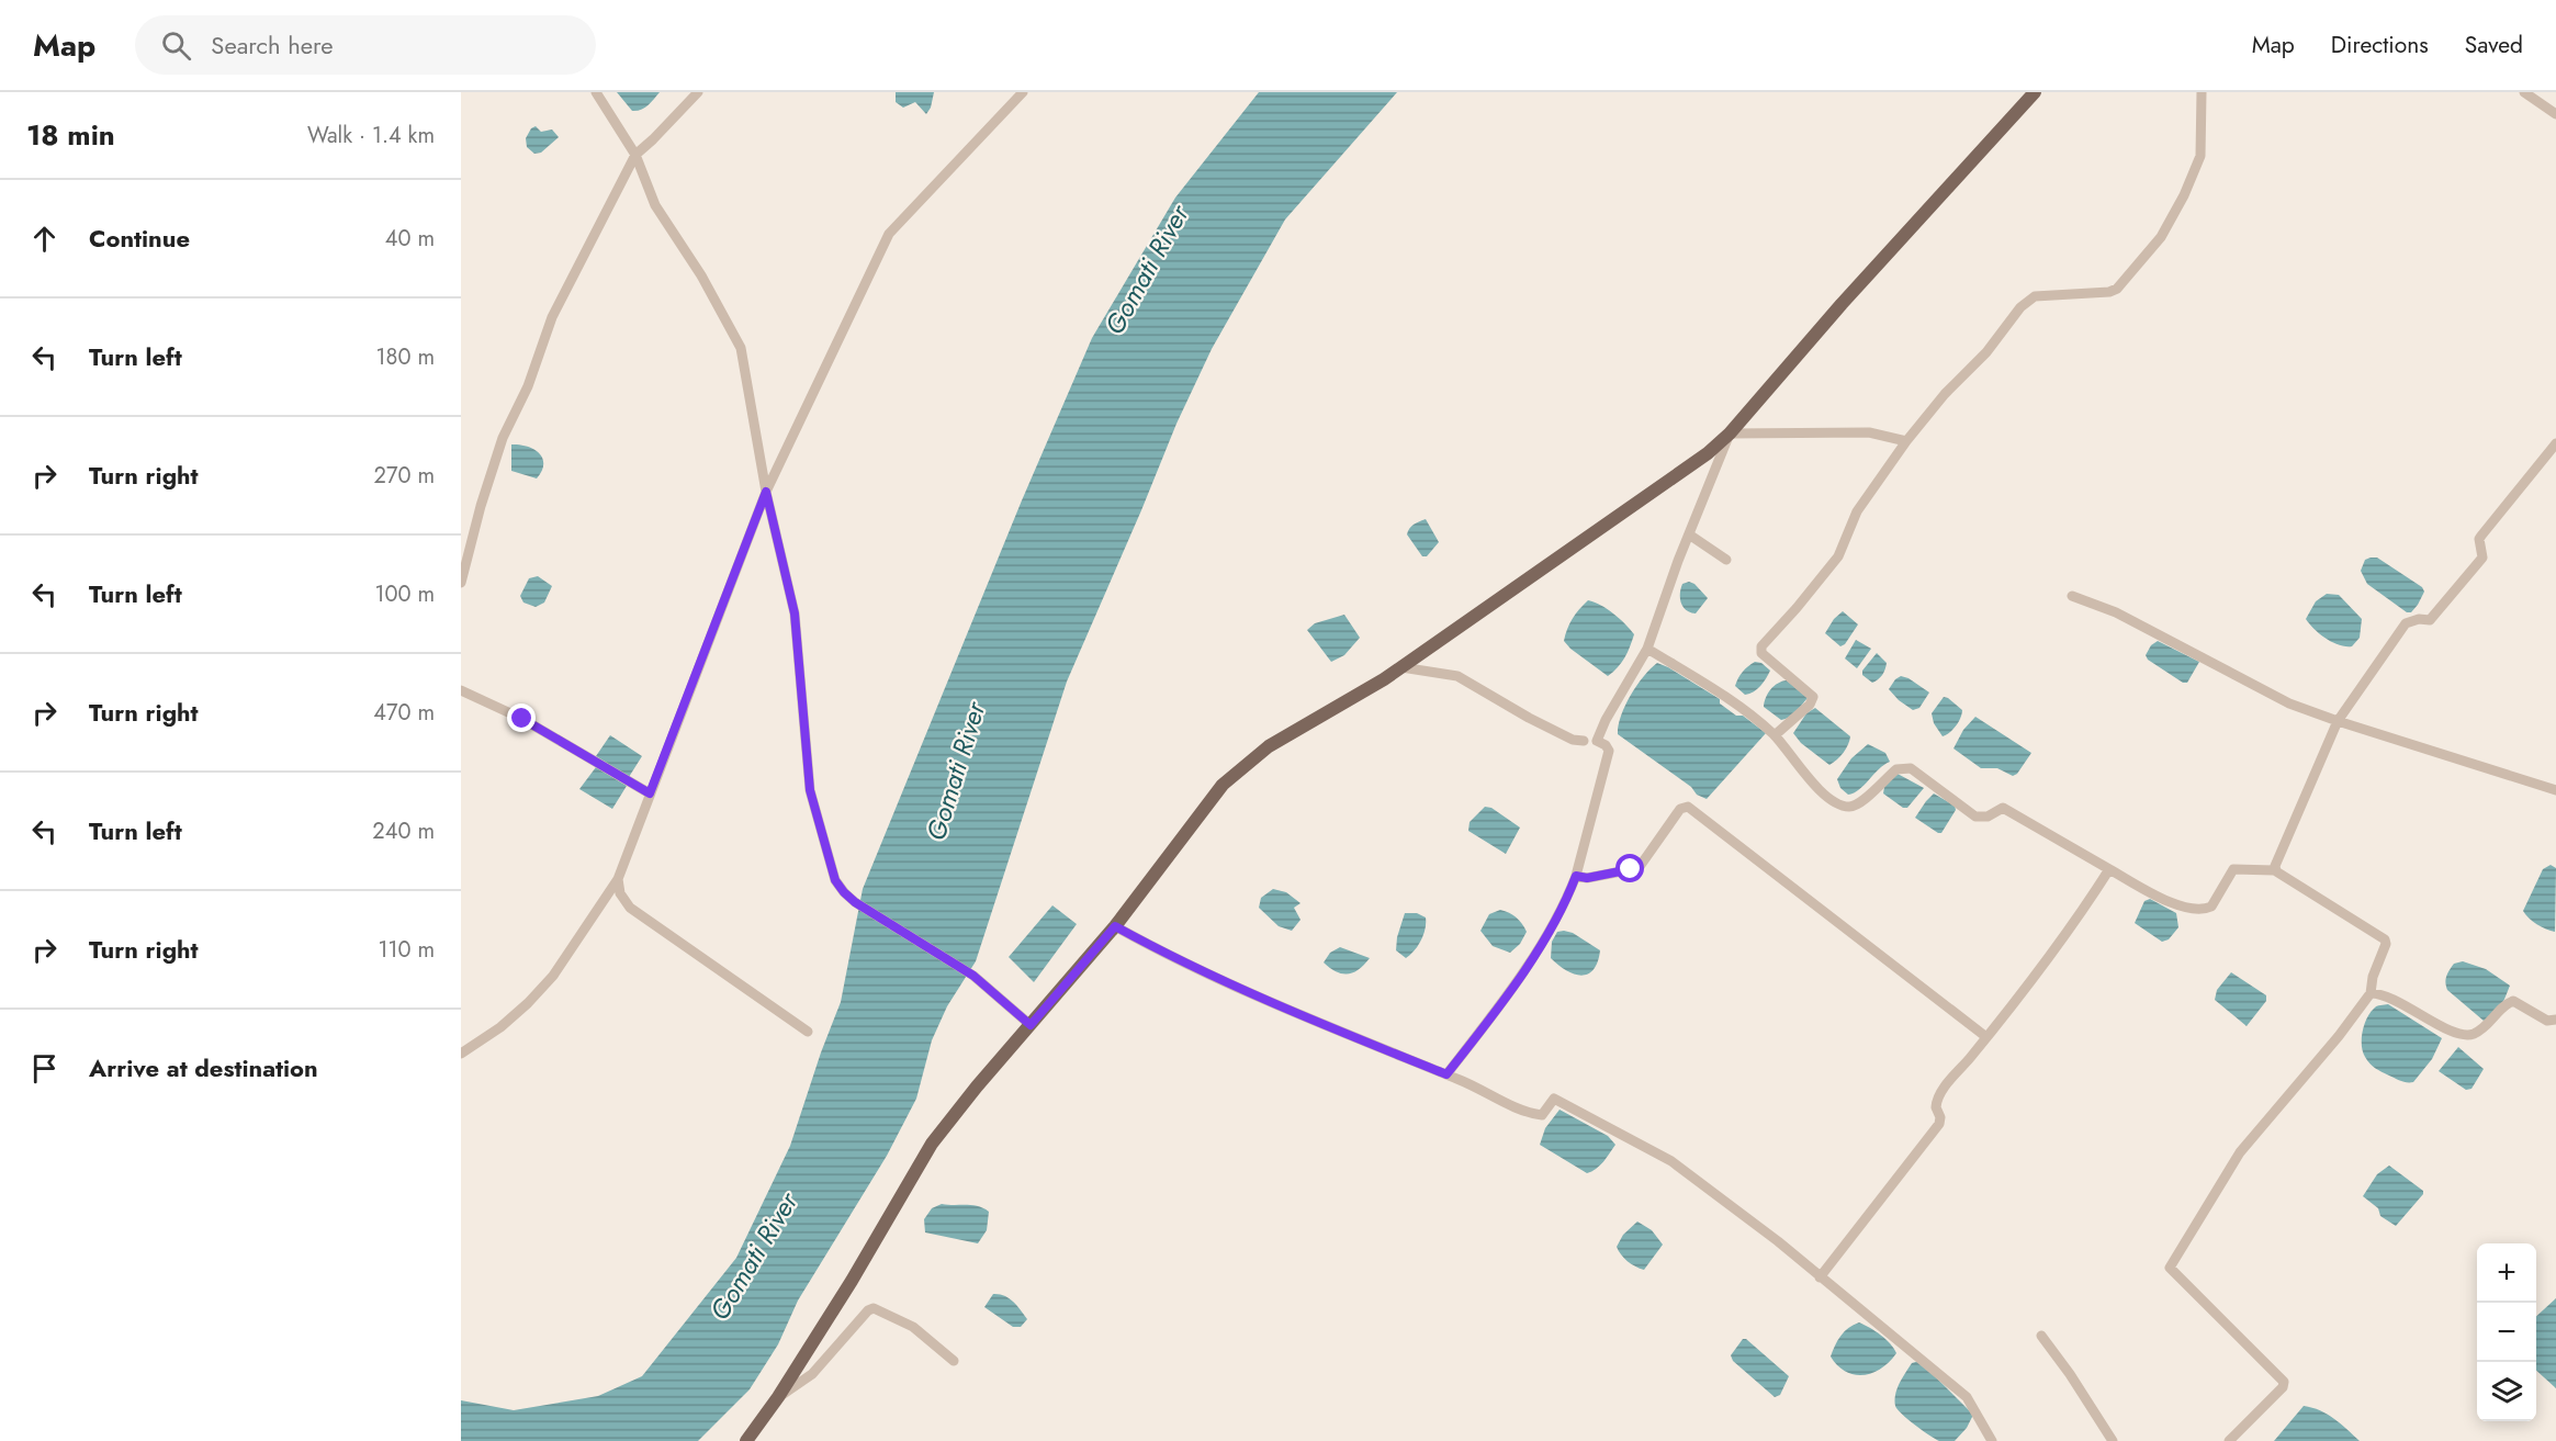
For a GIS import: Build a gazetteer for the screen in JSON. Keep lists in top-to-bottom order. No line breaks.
{"water":["Gomati River"],"page":{"header":"Map","search":"Search here","nav":["Map","Directions","Saved"],"heading":["18 min","Walk · 1.4 km"],"list":[["Continue","40 m"],["Turn left","180 m"],["Turn right","270 m"],["Turn left","100 m"],["Turn right","470 m"],["Turn left","240 m"],["Turn right","110 m"],"Arrive at destination"],"map_buttons":["+","−"]}}
